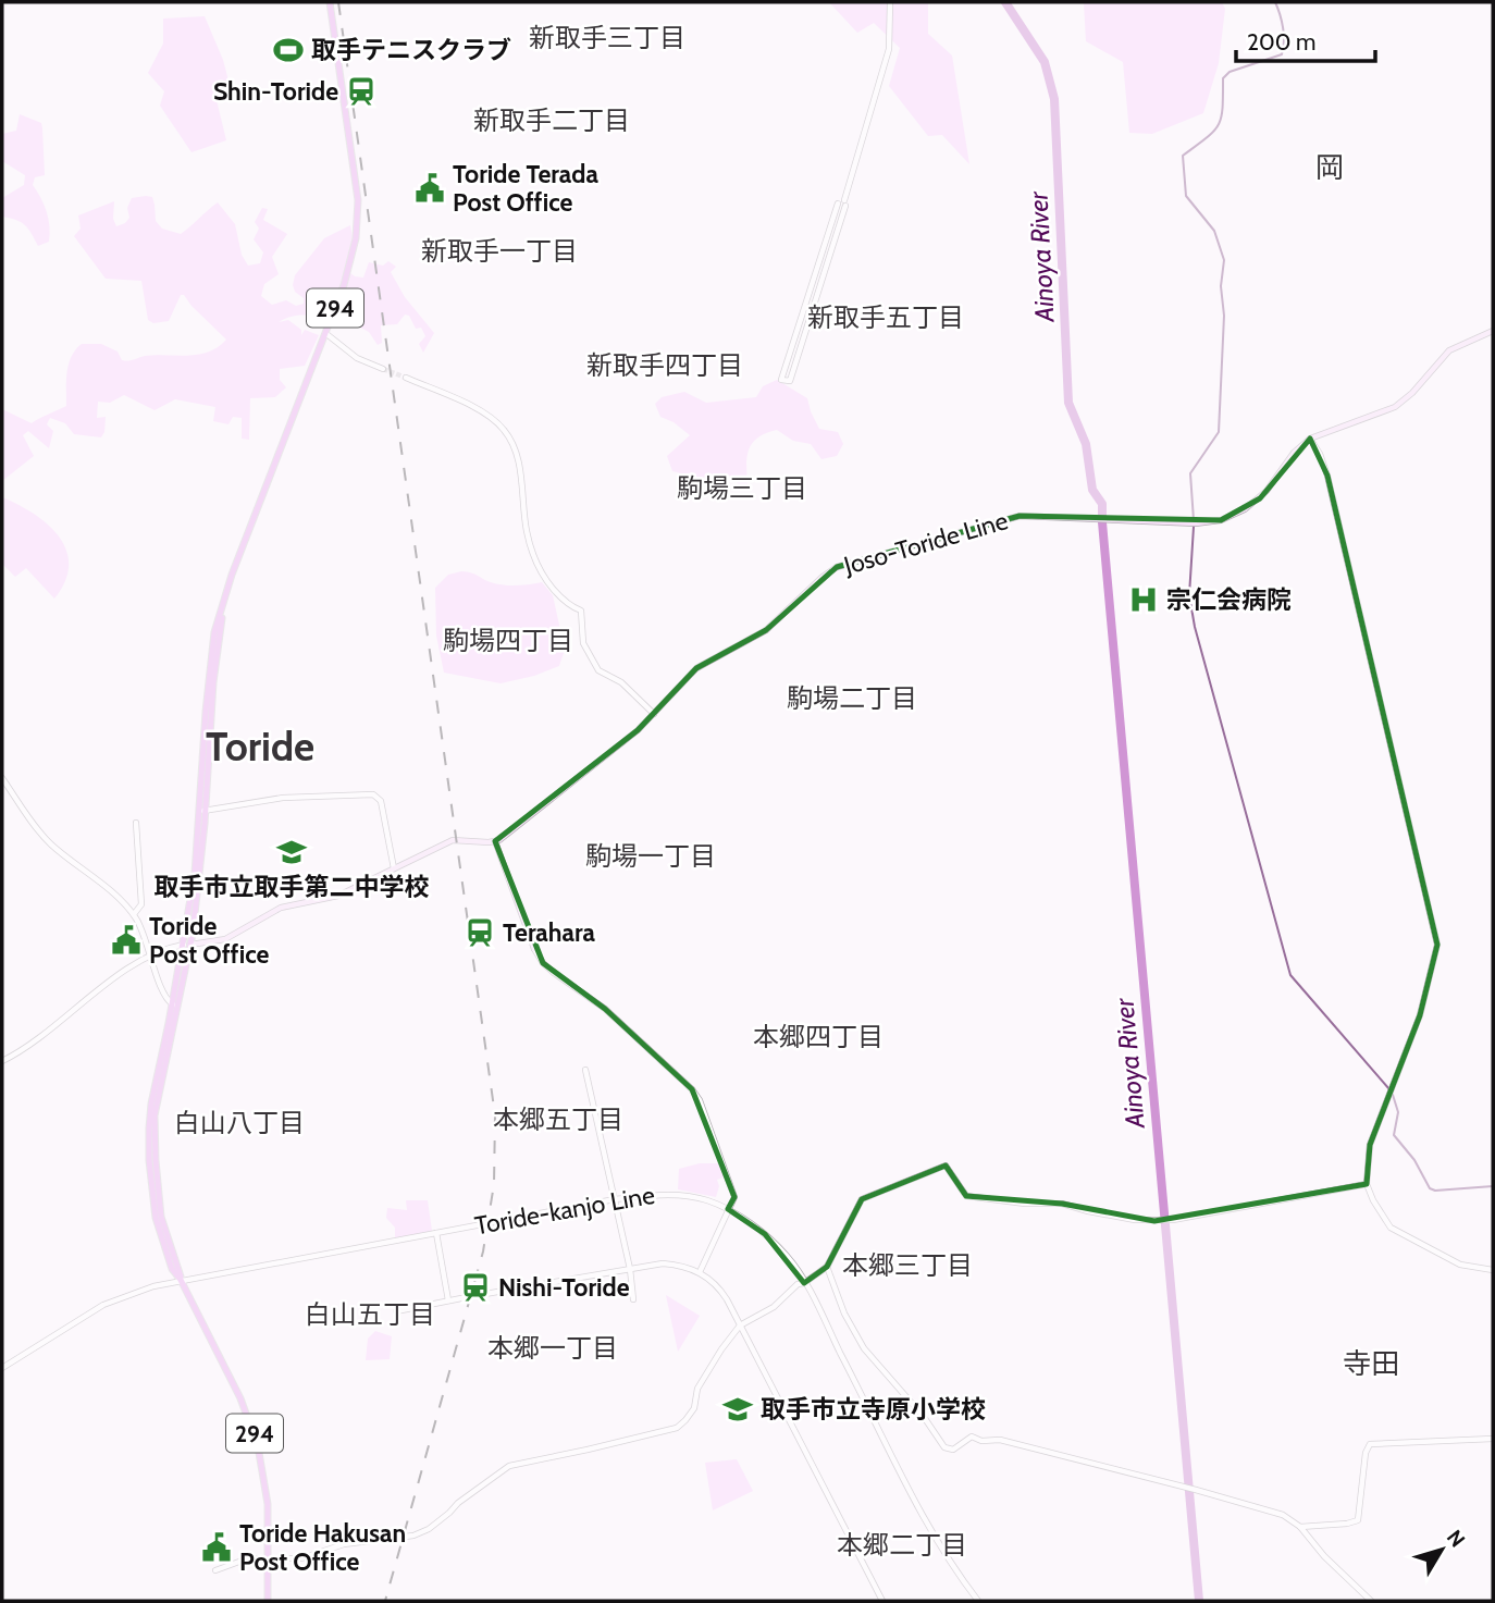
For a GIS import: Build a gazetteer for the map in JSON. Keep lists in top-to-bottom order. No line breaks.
{"streets":{"highway":["294"],"main road":["Joso-Toride Line"],"street":["Toride-kanjo Line"]},"crossings":[["294","Toride-kanjo Line"]],"districts":["新取手三丁目","新取手二丁目","岡","新取手一丁目","新取手五丁目","新取手四丁目","駒場三丁目","駒場四丁目","駒場二丁目","Toride","駒場一丁目","本郷四丁目","本郷五丁目","白山八丁目","本郷三丁目","白山五丁目","本郷一丁目","寺田","本郷二丁目"],"water":["Ainoya River"],"places":{"sports":["取手テニスクラブ"],"station":["Shin-Toride","Terahara","Nishi-Toride"],"public building":["Toride Terada Post Office","Toride Post Office","Toride Hakusan Post Office"],"hospital":["宗仁会病院"],"school or university":["取手市立取手第二中学校","取手市立寺原小学校"]},"scale_bar":"200 m","north":"top right"}
